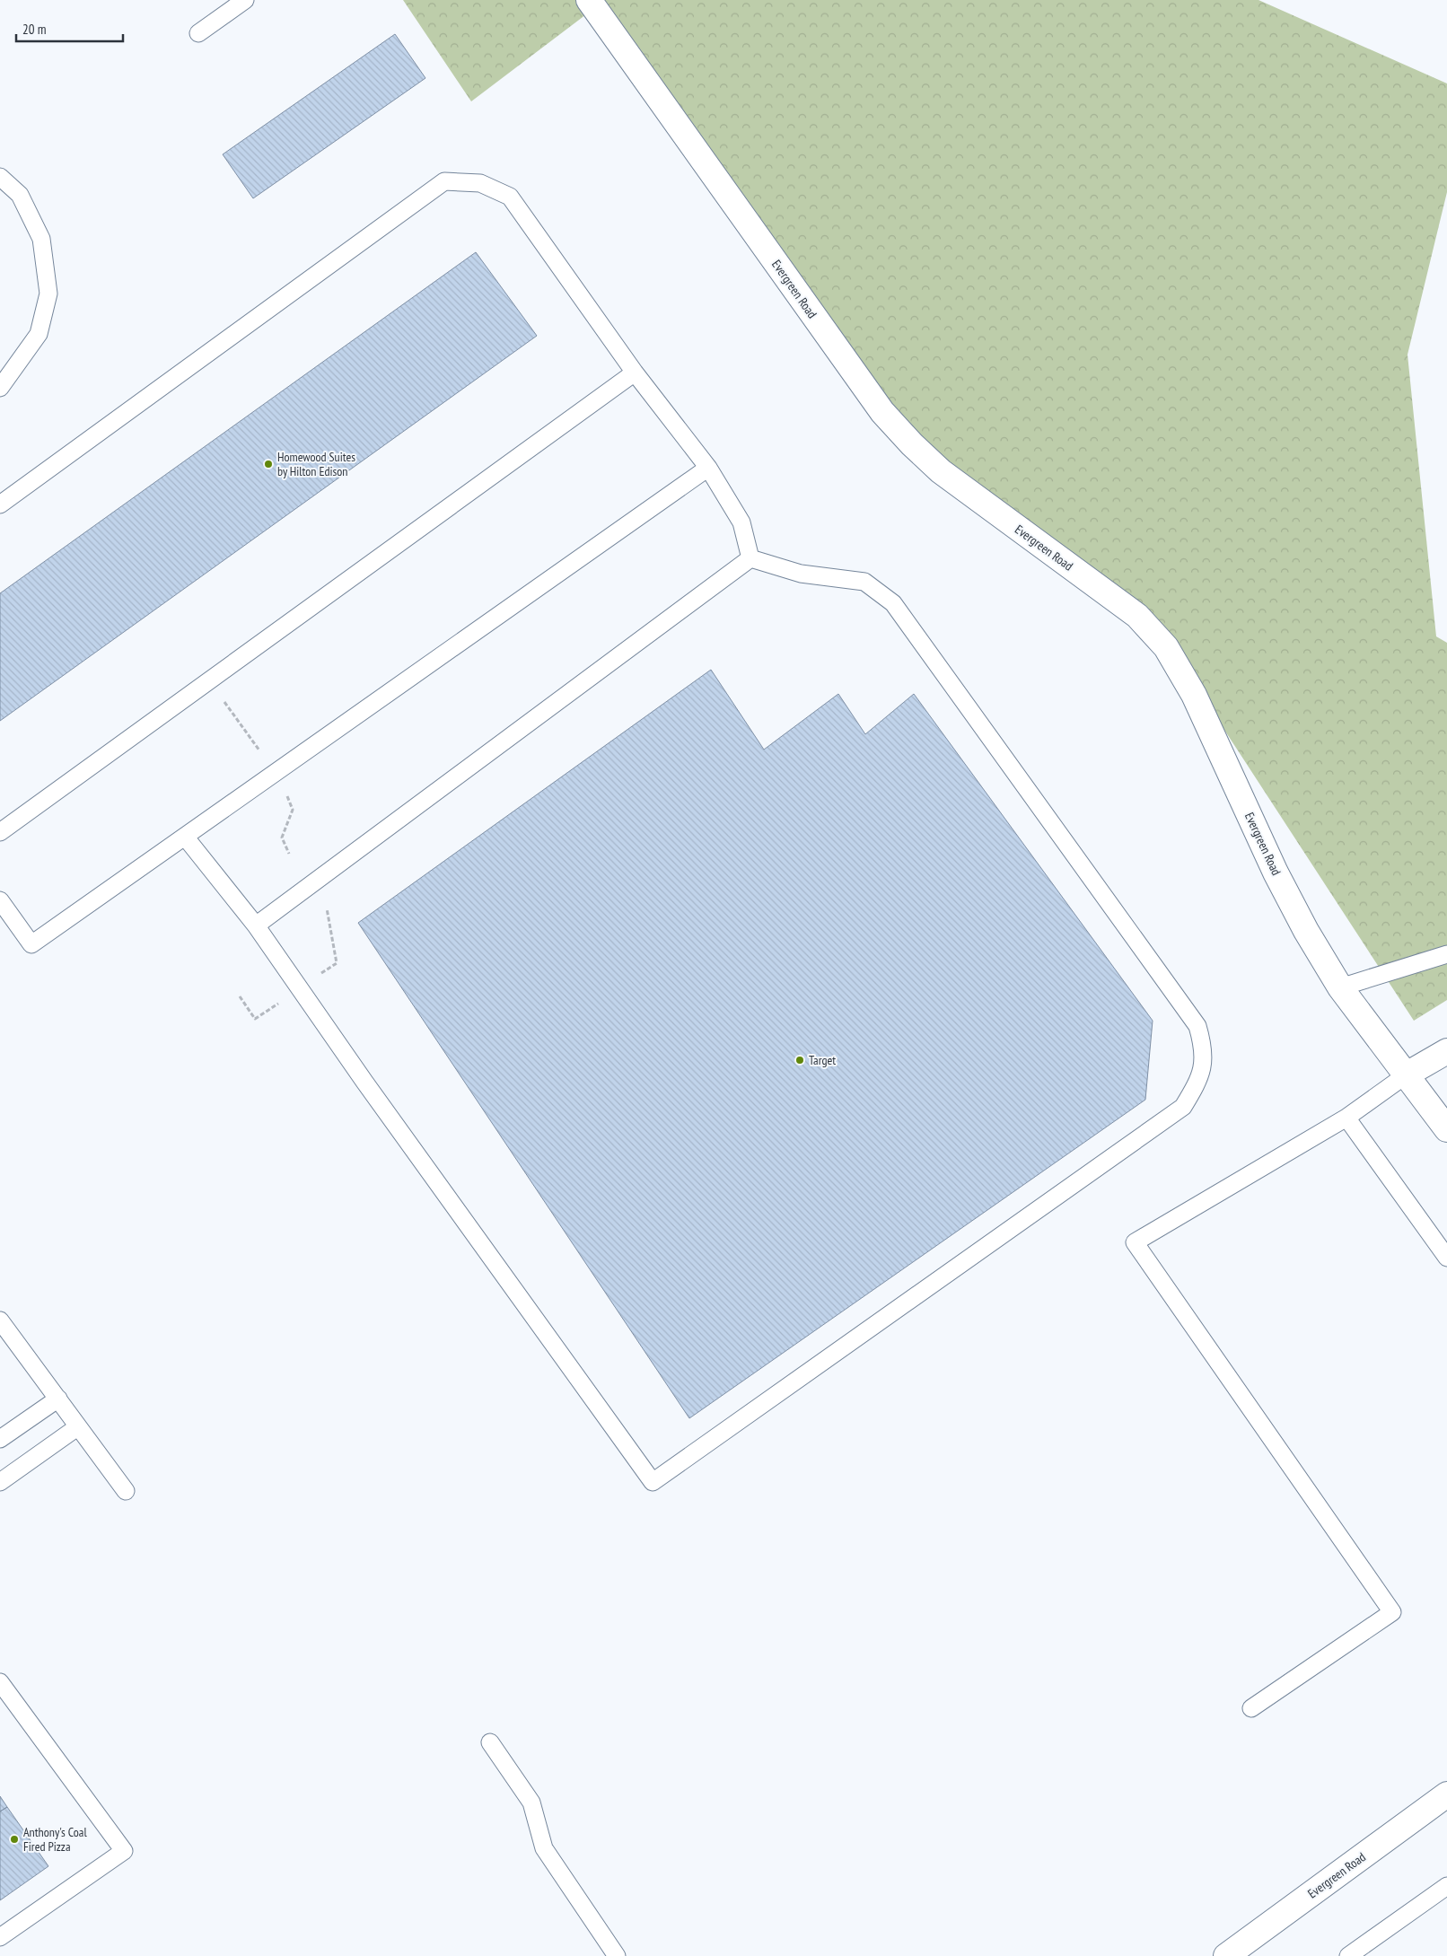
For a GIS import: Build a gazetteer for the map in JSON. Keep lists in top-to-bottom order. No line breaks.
{"streets":{"street":["Evergreen Road"]},"places":["Homewood Suites by Hilton Edison","Target","Anthony's Coal Fired Pizza"],"scale_bar":"20 m"}
